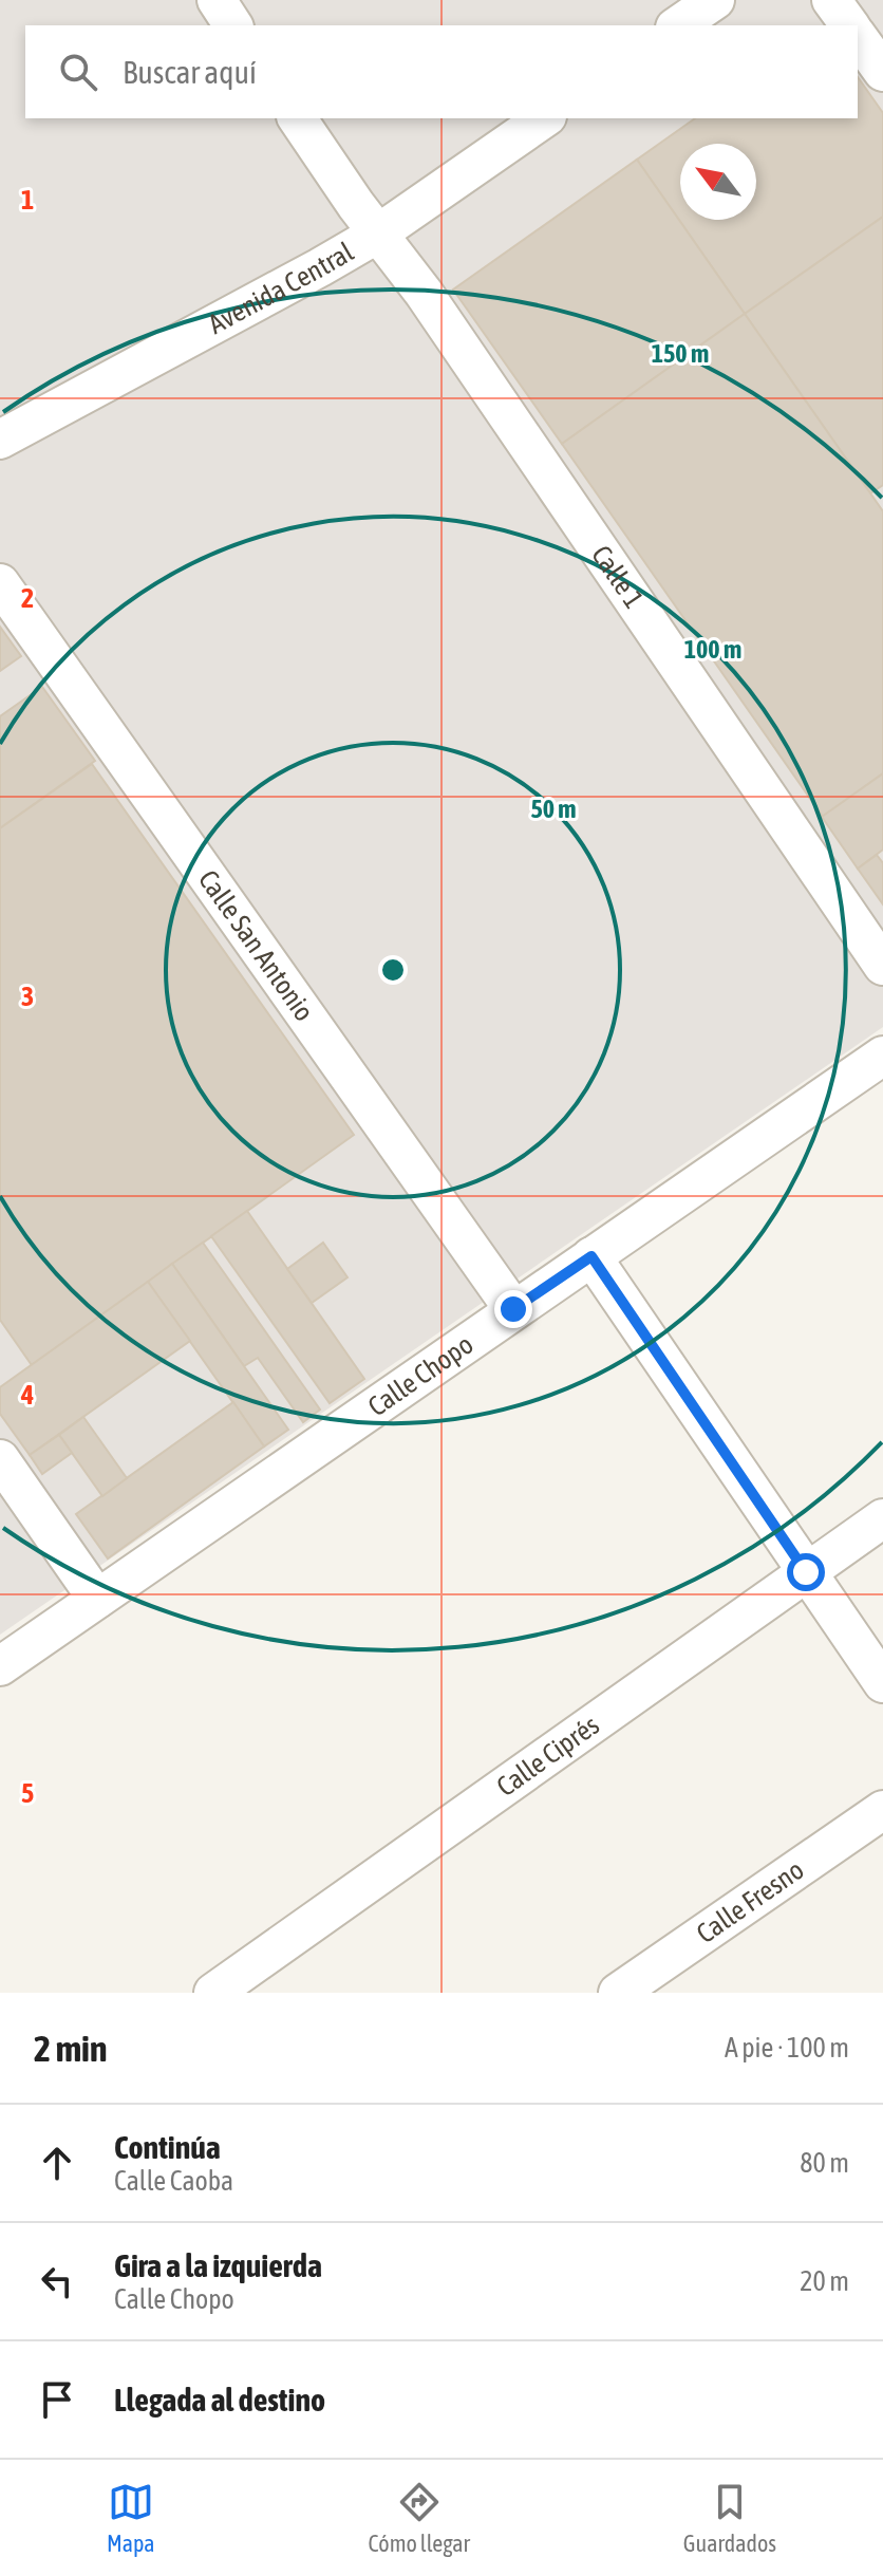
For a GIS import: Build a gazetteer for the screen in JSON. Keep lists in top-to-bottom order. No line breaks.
{"streets":{"street":["Avenida Central","Calle 1","Calle San Antonio","Calle Chopo","Calle Ciprés","Calle Fresno"]},"crossings":[["Avenida Central","Calle 1"],["Calle San Antonio","Calle Chopo"]],"north":"top left","page":{"search":"Buscar aquí","heading":["2 min","A pie · 100 m"],"list":[["Continúa","Calle Caoba","80 m"],["Gira a la izquierda","Calle Chopo","20 m"],"Llegada al destino"],"nav":["Mapa","Cómo llegar","Guardados"]},"grid":{"rows":["1","2","3","4","5"]},"rings":["150 m","100 m","50 m"]}
